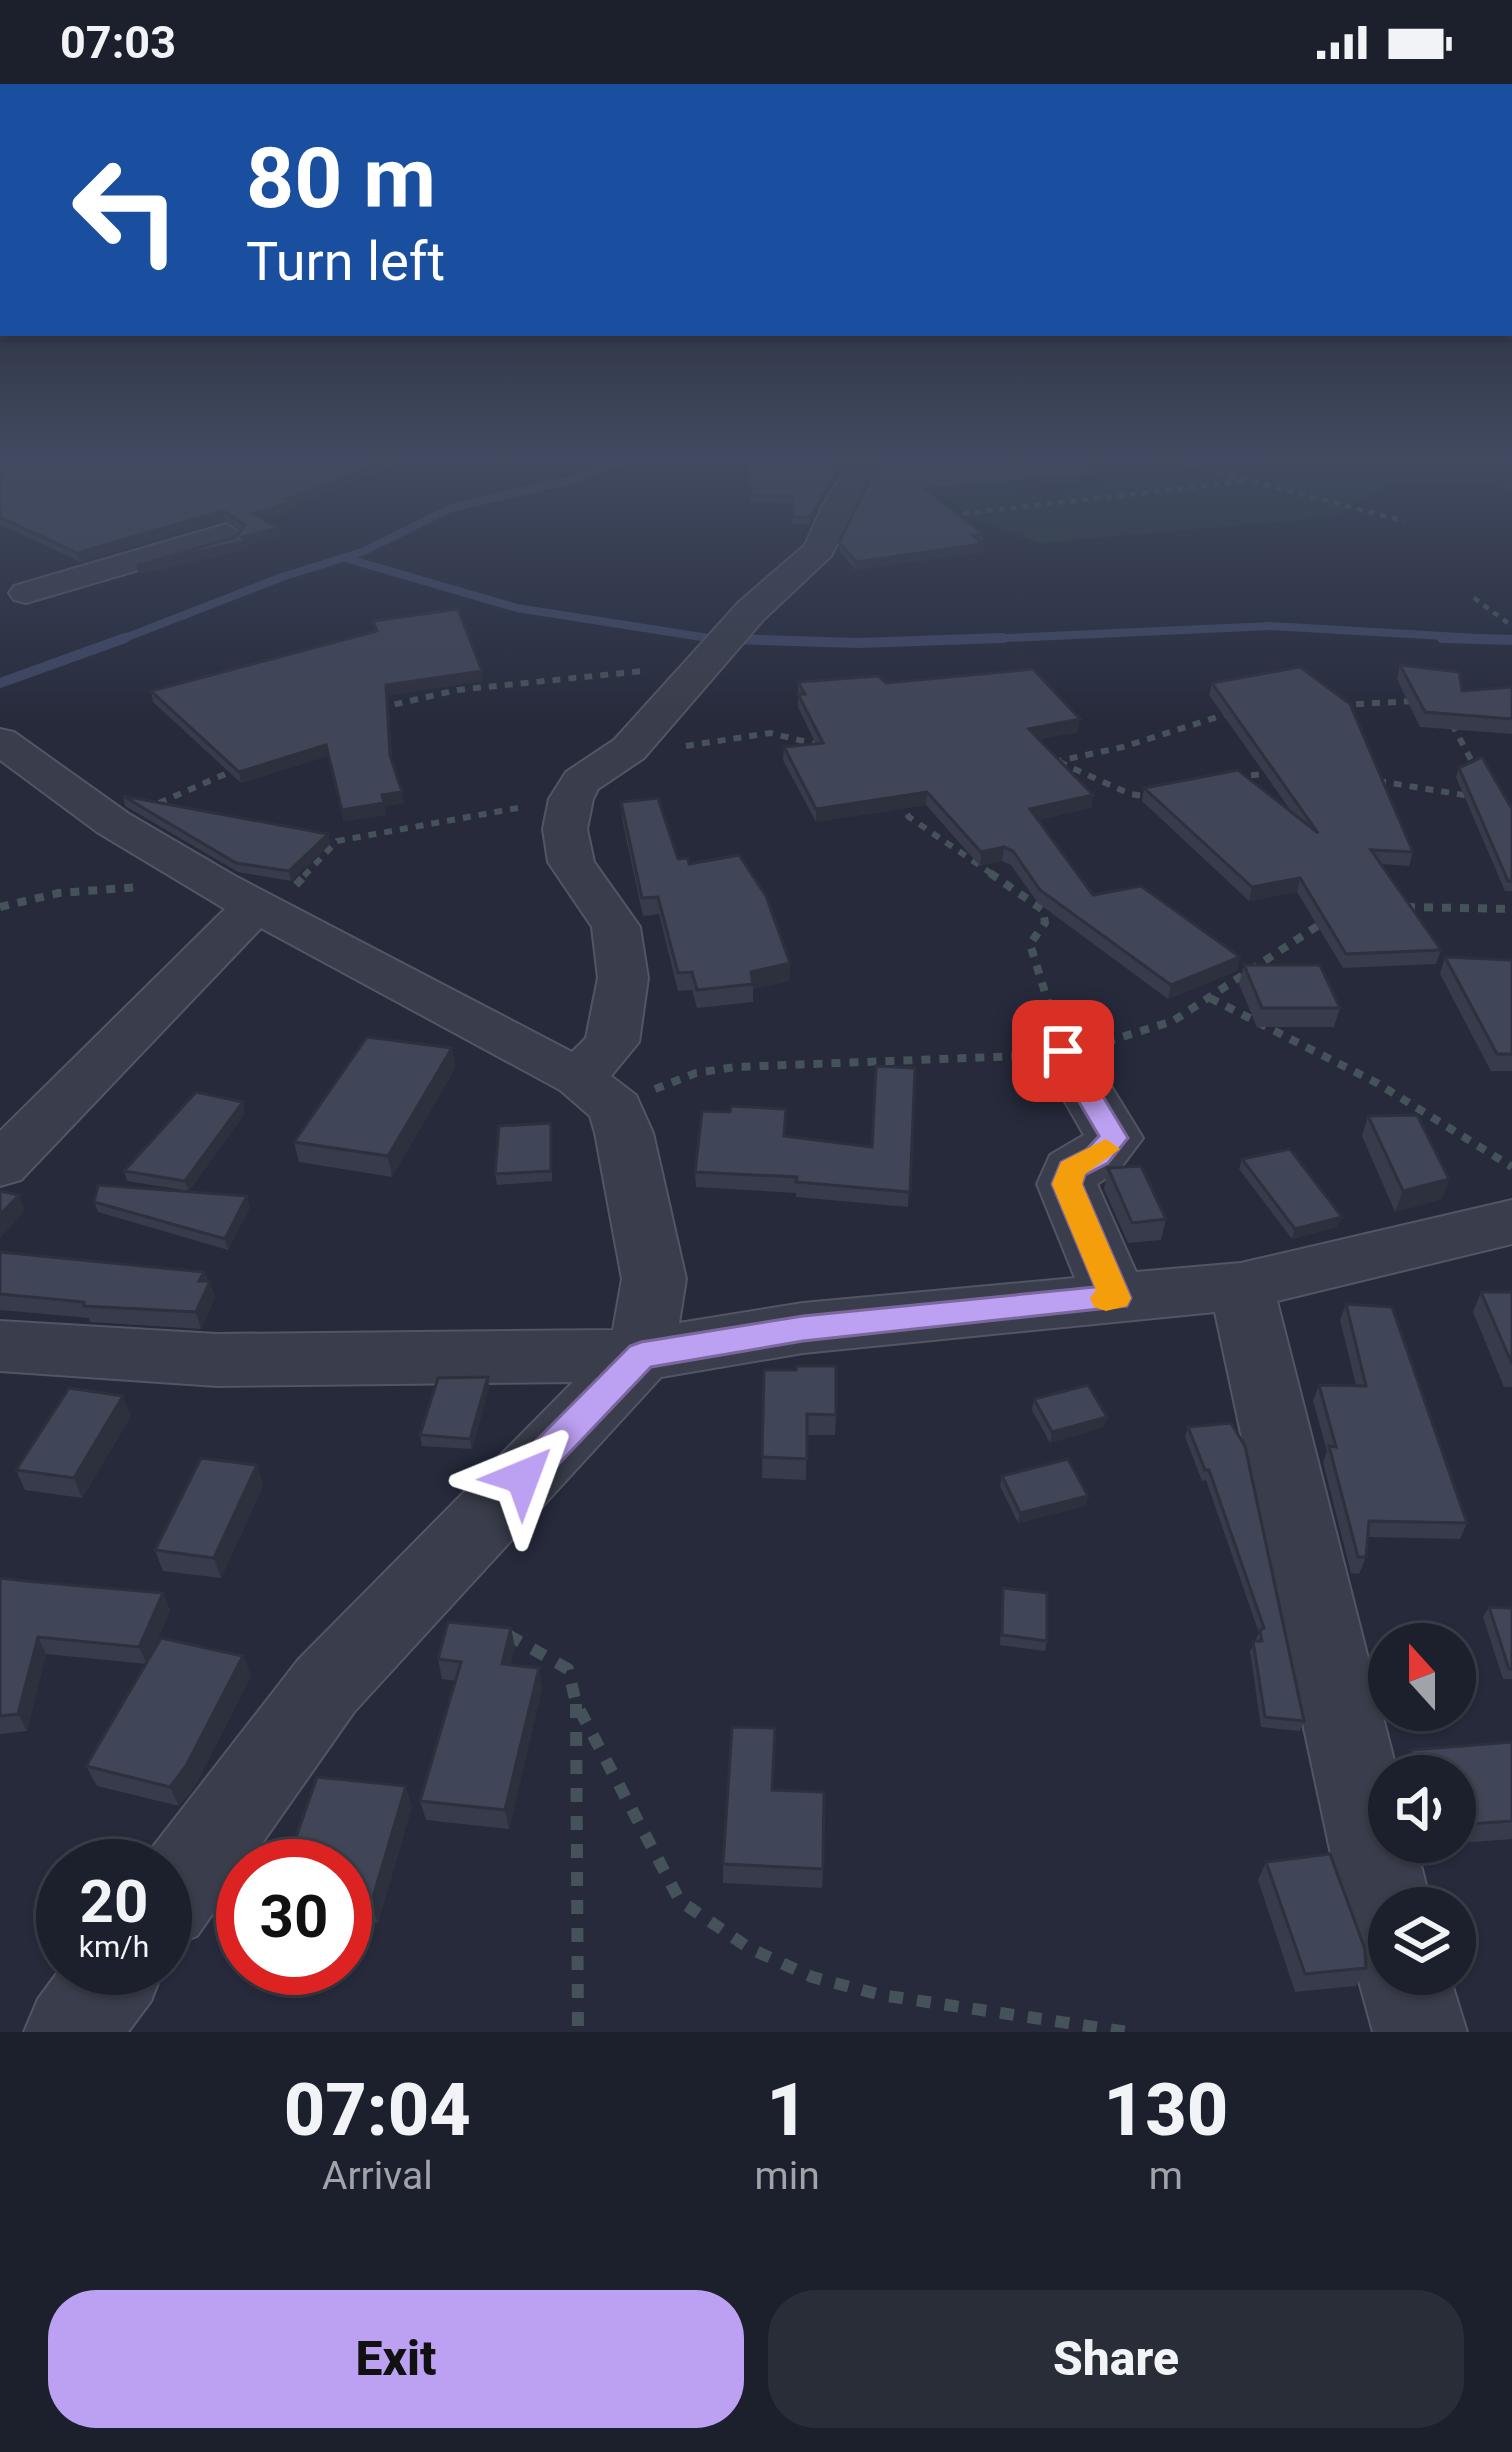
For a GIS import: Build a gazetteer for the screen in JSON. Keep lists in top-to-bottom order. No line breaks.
{"north":"top","page":{"status":"07:03","turn":["80 m","Turn left"],"speed":"20 km/h","limit":"30","eta":["07:04","Arrival","1","min","130","m"],"buttons":["Exit","Share"]}}
